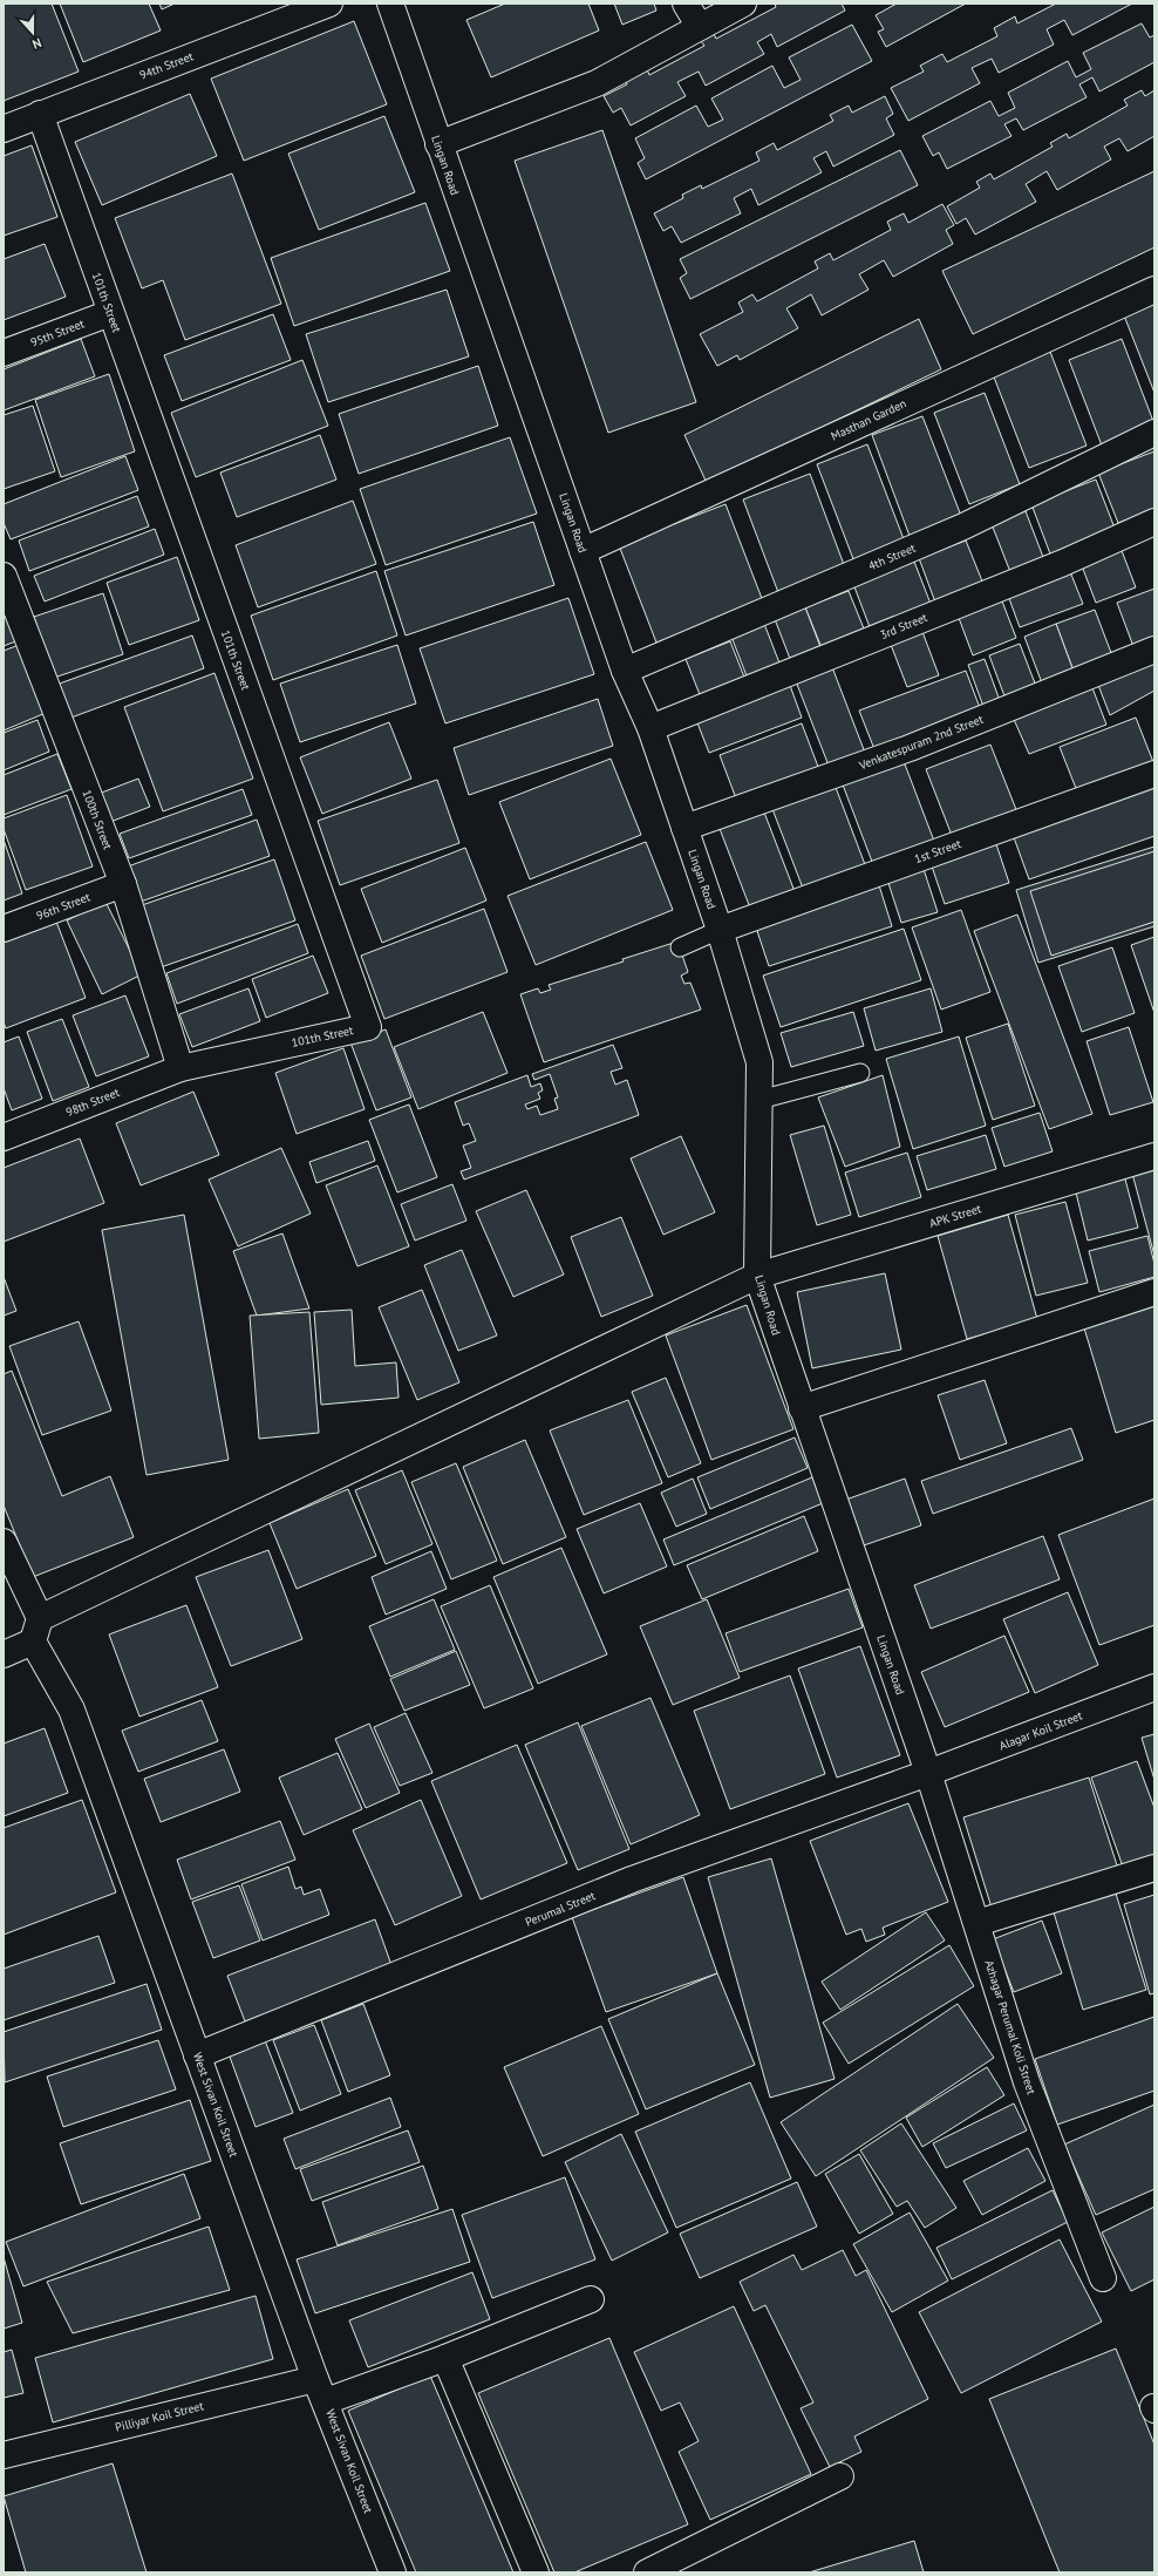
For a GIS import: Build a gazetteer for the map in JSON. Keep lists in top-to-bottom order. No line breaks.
{"streets":{"street":["94th Street","Lingan Road","101th Street","95th Street","Masthan Garden","4th Street","3rd Street","Venkatespuram 2nd Street","100th Street","1st Street","96th Street","98th Street","APK Street","Alagar Koil Street","Perumal Street","Azhagar Perumal Koli Street","West Sivan Koil Street","Pilliyar Koil Street"]},"crossings":[["94th Street","101th Street"],["Lingan Road","Masthan Garden"],["Lingan Road","4th Street"],["Lingan Road","3rd Street"],["Lingan Road","Venkatespuram 2nd Street"],["Lingan Road","1st Street"],["Lingan Road","APK Street"],["Lingan Road","Alagar Koil Street"],["Lingan Road","Perumal Street"],["Lingan Road","Azhagar Perumal Koli Street"],["101th Street","95th Street"],["101th Street","100th Street"],["101th Street","98th Street"],["100th Street","96th Street"],["100th Street","98th Street"],["APK Street","West Sivan Koil Street"],["Alagar Koil Street","Perumal Street"],["Alagar Koil Street","Azhagar Perumal Koli Street"],["Perumal Street","Azhagar Perumal Koli Street"],["Perumal Street","West Sivan Koil Street"],["West Sivan Koil Street","Pilliyar Koil Street"]],"north":"bottom"}
